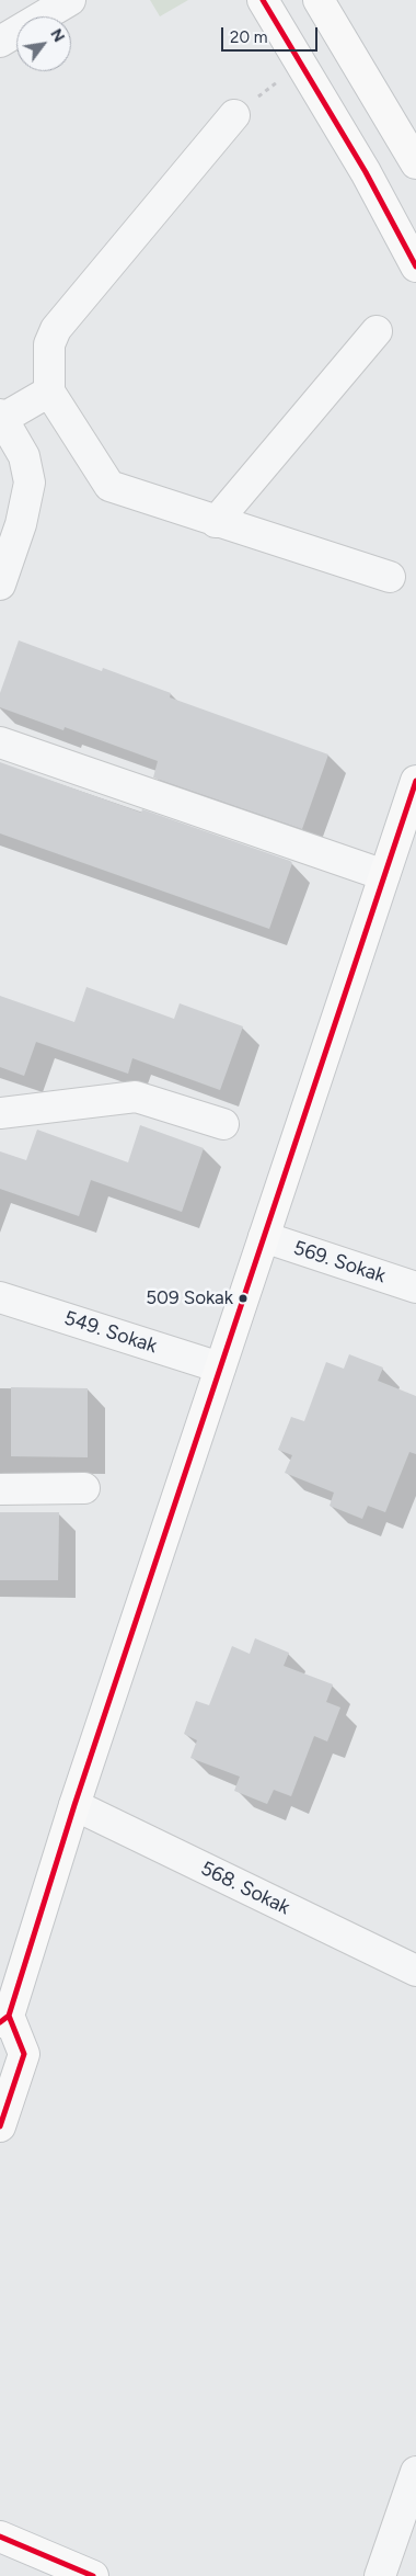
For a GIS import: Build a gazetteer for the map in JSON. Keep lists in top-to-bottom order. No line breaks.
{"streets":{"street":["569. Sokak","549. Sokak","568. Sokak"]},"places":["509 Sokak"],"scale_bar":"20 m","north":"top right"}
